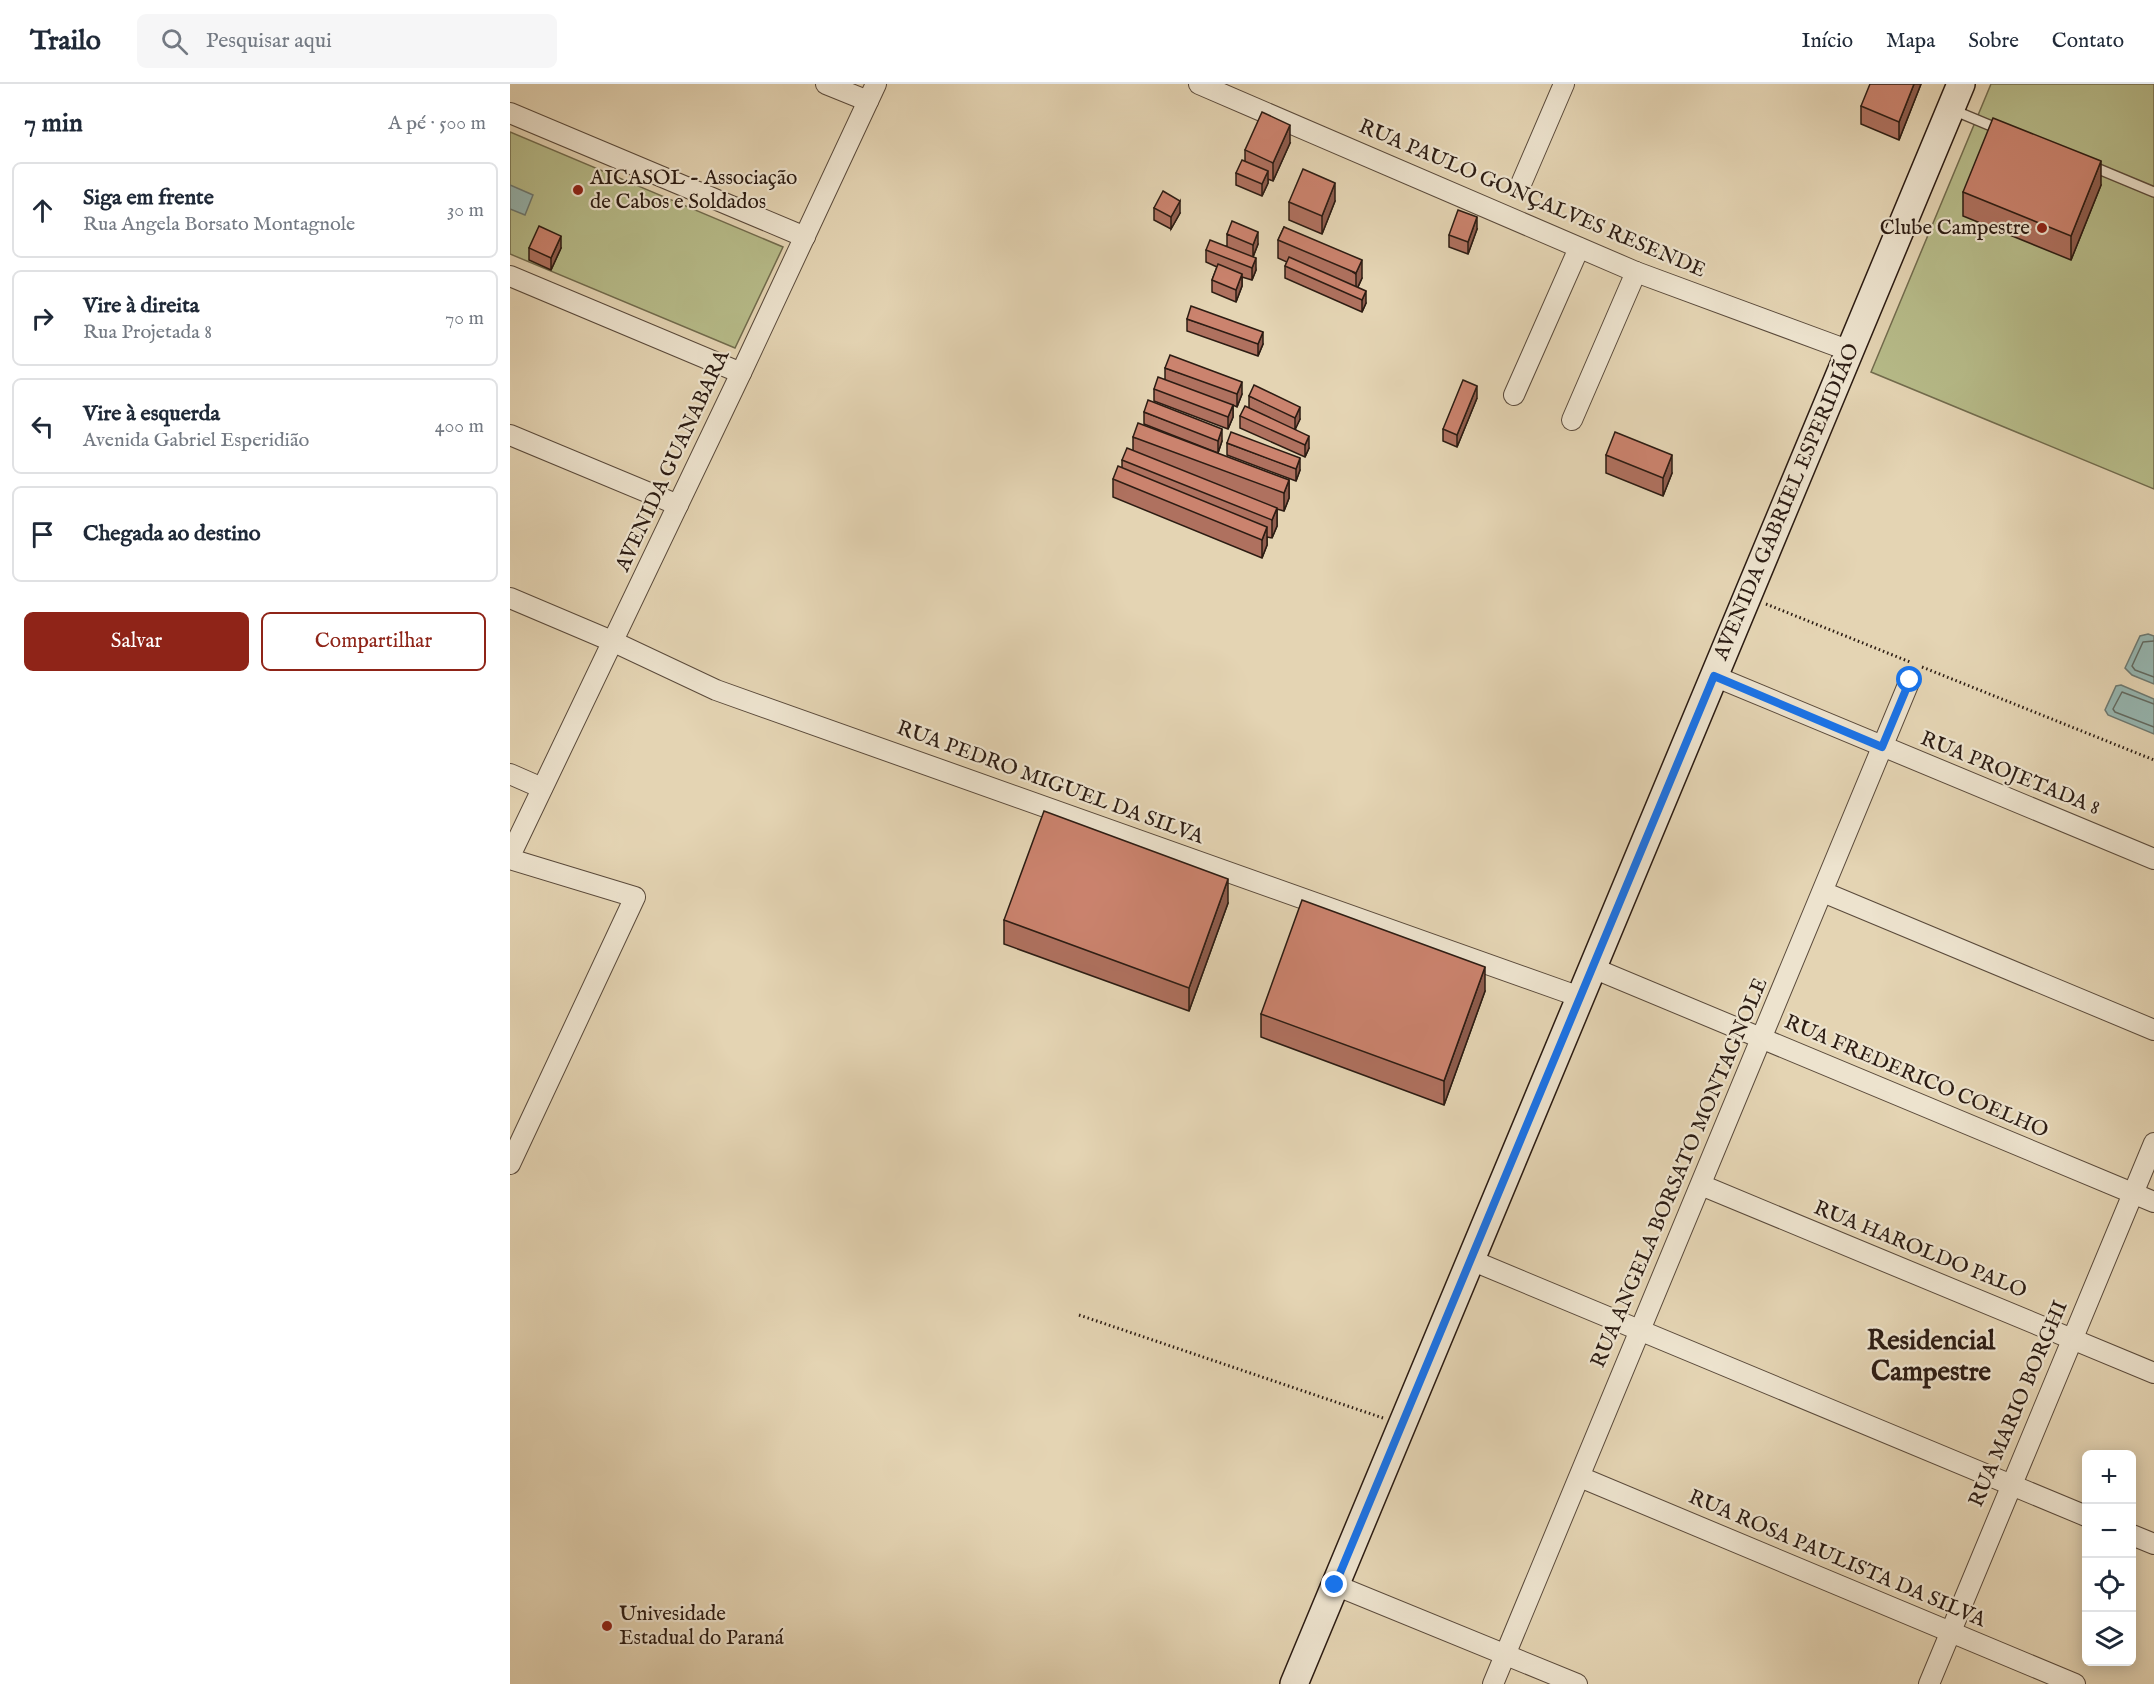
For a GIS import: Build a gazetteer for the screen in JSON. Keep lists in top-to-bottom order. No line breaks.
{"streets":{"main road":["AVENIDA GABRIEL ESPERIDIÃO"],"street":["RUA PAULO GONÇALVES RESENDE","AVENIDA GUANABARA","RUA PROJETADA 8","RUA PEDRO MIGUEL DA SILVA","RUA FREDERICO COELHO","RUA ANGELA BORSATO MONTAGNOLE","RUA HAROLDO PALO","RUA MARIO BORGHI","RUA ROSA PAULISTA DA SILVA"]},"crossings":[["RUA PAULO GONÇALVES RESENDE","AVENIDA GABRIEL ESPERIDIÃO"],["AVENIDA GUANABARA","RUA PEDRO MIGUEL DA SILVA"],["AVENIDA GABRIEL ESPERIDIÃO","RUA PROJETADA 8"],["AVENIDA GABRIEL ESPERIDIÃO","RUA PEDRO MIGUEL DA SILVA"],["AVENIDA GABRIEL ESPERIDIÃO","RUA FREDERICO COELHO"],["RUA PROJETADA 8","RUA ANGELA BORSATO MONTAGNOLE"],["RUA FREDERICO COELHO","RUA ANGELA BORSATO MONTAGNOLE"],["RUA FREDERICO COELHO","RUA MARIO BORGHI"],["RUA ANGELA BORSATO MONTAGNOLE","RUA HAROLDO PALO"],["RUA ANGELA BORSATO MONTAGNOLE","RUA ROSA PAULISTA DA SILVA"],["RUA HAROLDO PALO","RUA MARIO BORGHI"],["RUA MARIO BORGHI","RUA ROSA PAULISTA DA SILVA"]],"districts":["Residencial Campestre"],"places":["AICASOL - Associação de Cabos e Soldados","Clube Campestre","Univesidade Estadual do Paraná"],"page":{"header":"Trailo","search":"Pesquisar aqui","nav":["Início","Mapa","Sobre","Contato"],"heading":["7 min","A pé · 500 m"],"list":[["Siga em frente","Rua Angela Borsato Montagnole","30 m"],["Vire à direita","Rua Projetada 8","70 m"],["Vire à esquerda","Avenida Gabriel Esperidião","400 m"],"Chegada ao destino"],"buttons":["Salvar","Compartilhar"],"map_buttons":["+","−"]}}
